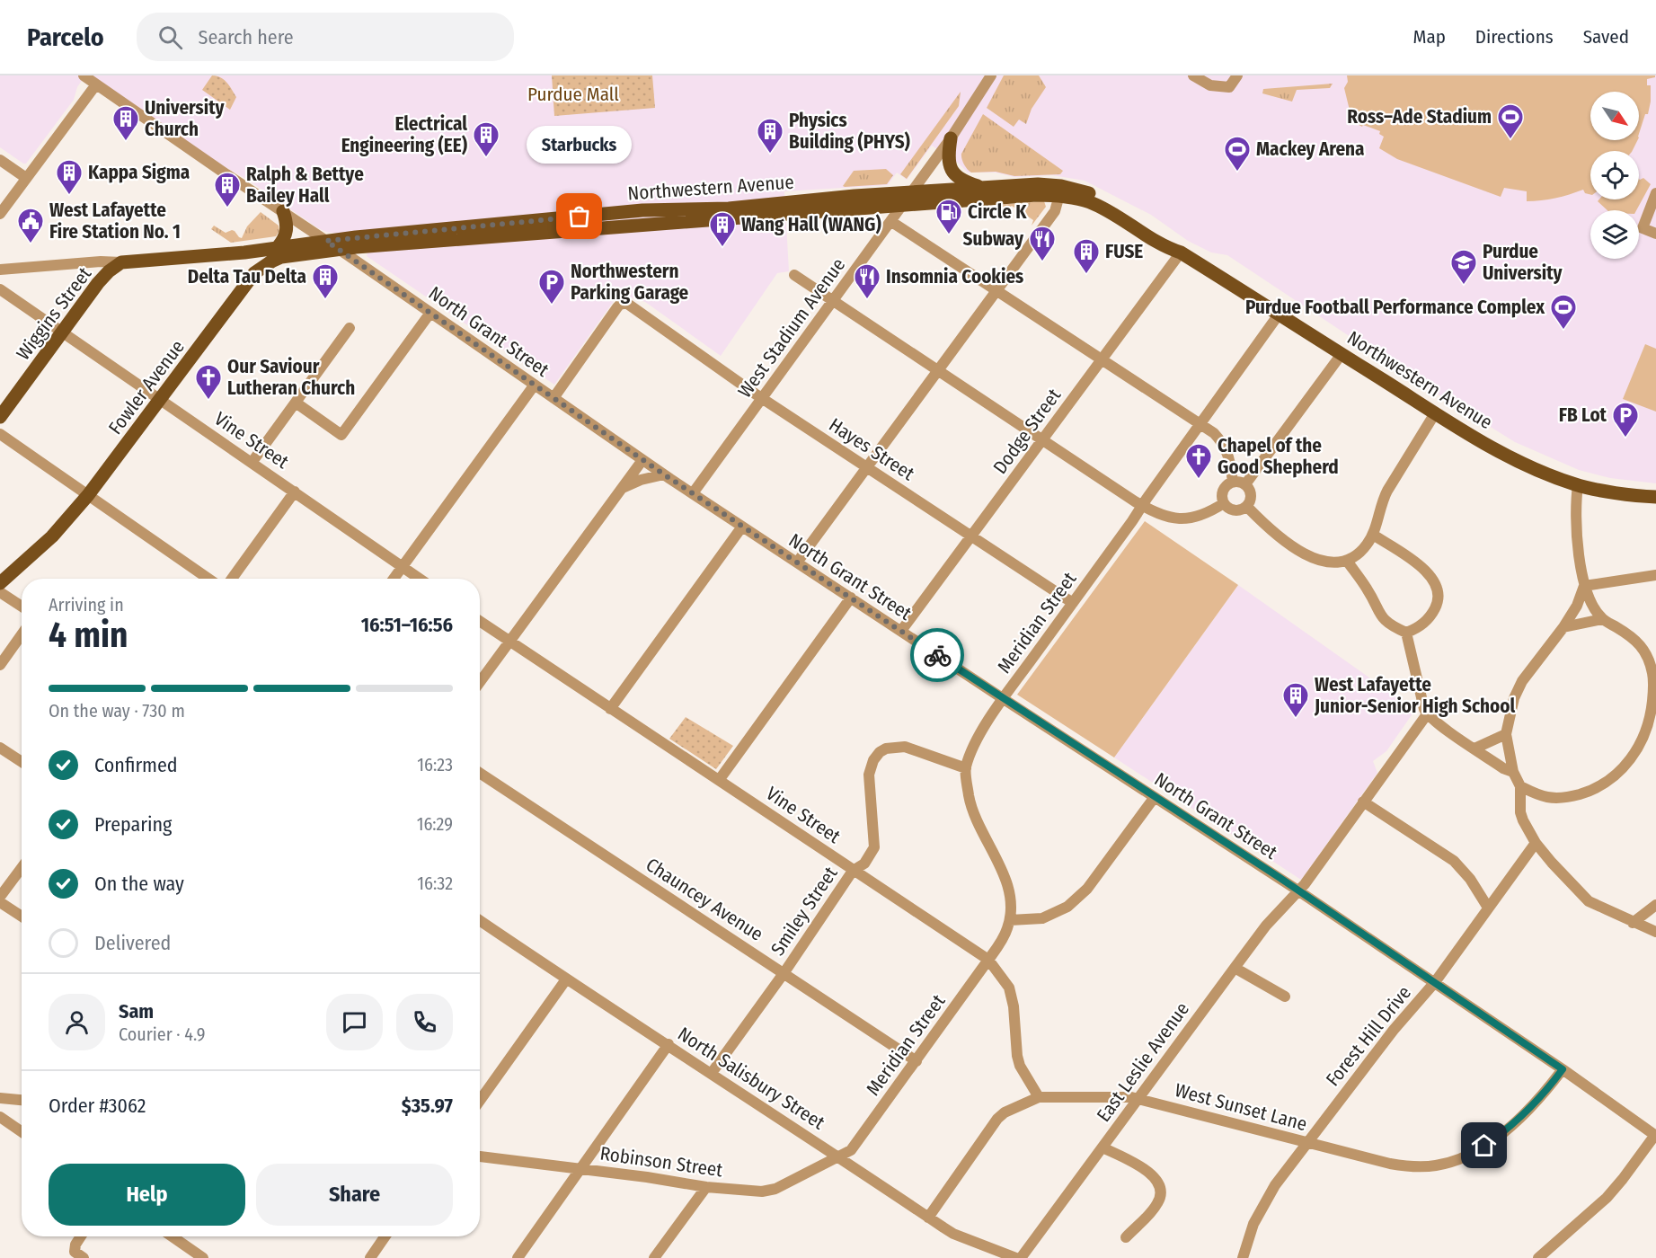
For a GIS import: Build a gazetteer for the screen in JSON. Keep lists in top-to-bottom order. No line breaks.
{"streets":{"main road":["Northwestern Avenue","Wiggins Street","Fowler Avenue"],"street":["West Stadium Avenue","North Grant Street","Dodge Street","Vine Street","Hayes Street","Meridian Street","Chauncey Avenue","Smiley Street","Forest Hill Drive","East Leslie Avenue","North Salisbury Street","West Sunset Lane","Robinson Street"]},"crossings":[["Northwestern Avenue","Wiggins Street"],["Northwestern Avenue","West Stadium Avenue"],["Northwestern Avenue","North Grant Street"],["Northwestern Avenue","Fowler Avenue"],["Northwestern Avenue","Dodge Street"],["Northwestern Avenue","Meridian Street"],["Wiggins Street","Vine Street"],["West Stadium Avenue","North Grant Street"],["West Stadium Avenue","Hayes Street"],["North Grant Street","Fowler Avenue"],["North Grant Street","Dodge Street"],["North Grant Street","Hayes Street"],["North Grant Street","Meridian Street"],["North Grant Street","Forest Hill Drive"],["North Grant Street","East Leslie Avenue"],["North Grant Street","West Sunset Lane"],["Fowler Avenue","Vine Street"],["Dodge Street","Hayes Street"],["Vine Street","Meridian Street"],["Vine Street","Smiley Street"],["Vine Street","West Sunset Lane"],["Hayes Street","Meridian Street"],["Meridian Street","Chauncey Avenue"],["Meridian Street","Smiley Street"],["Meridian Street","North Salisbury Street"],["Meridian Street","Robinson Street"],["Chauncey Avenue","Smiley Street"],["Smiley Street","North Salisbury Street"],["Forest Hill Drive","West Sunset Lane"],["East Leslie Avenue","North Salisbury Street"],["East Leslie Avenue","West Sunset Lane"],["North Salisbury Street","West Sunset Lane"],["North Salisbury Street","Robinson Street"]],"parks":["Purdue Mall"],"places":{"sports":["Ross–Ade Stadium","Mackey Arena","Purdue Football Performance Complex"],"building":["University Church","Physics Building (PHYS)","Electrical Engineering (EE)","Kappa Sigma","Ralph & Bettye Bailey Hall","Wang Hall (WANG)","FUSE","Delta Tau Delta","West Lafayette Junior-Senior High School"],"other":["Starbucks"],"fuel station":["Circle K"],"public building":["West Lafayette Fire Station No. 1"],"restaurant":["Subway","Insomnia Cookies"],"school or university":["Purdue University"],"parking":["Northwestern Parking Garage","FB Lot"],"church":["Our Saviour Lutheran Church","Chapel of the Good Shepherd"]},"north":"bottom right","page":{"header":"Parcelo","search":"Search here","nav":["Map","Directions","Saved"],"bubble":"Starbucks","heading":["4 min","Arriving in","16:51–16:56"],"panel":["Sam","Courier · 4.9","Order #3062","$35.97"],"bar":"On the way · 730 m","list":[["Confirmed","16:23"],["Preparing","16:29"],["On the way","16:32"],"Delivered"],"buttons":["Help","Share"]}}
